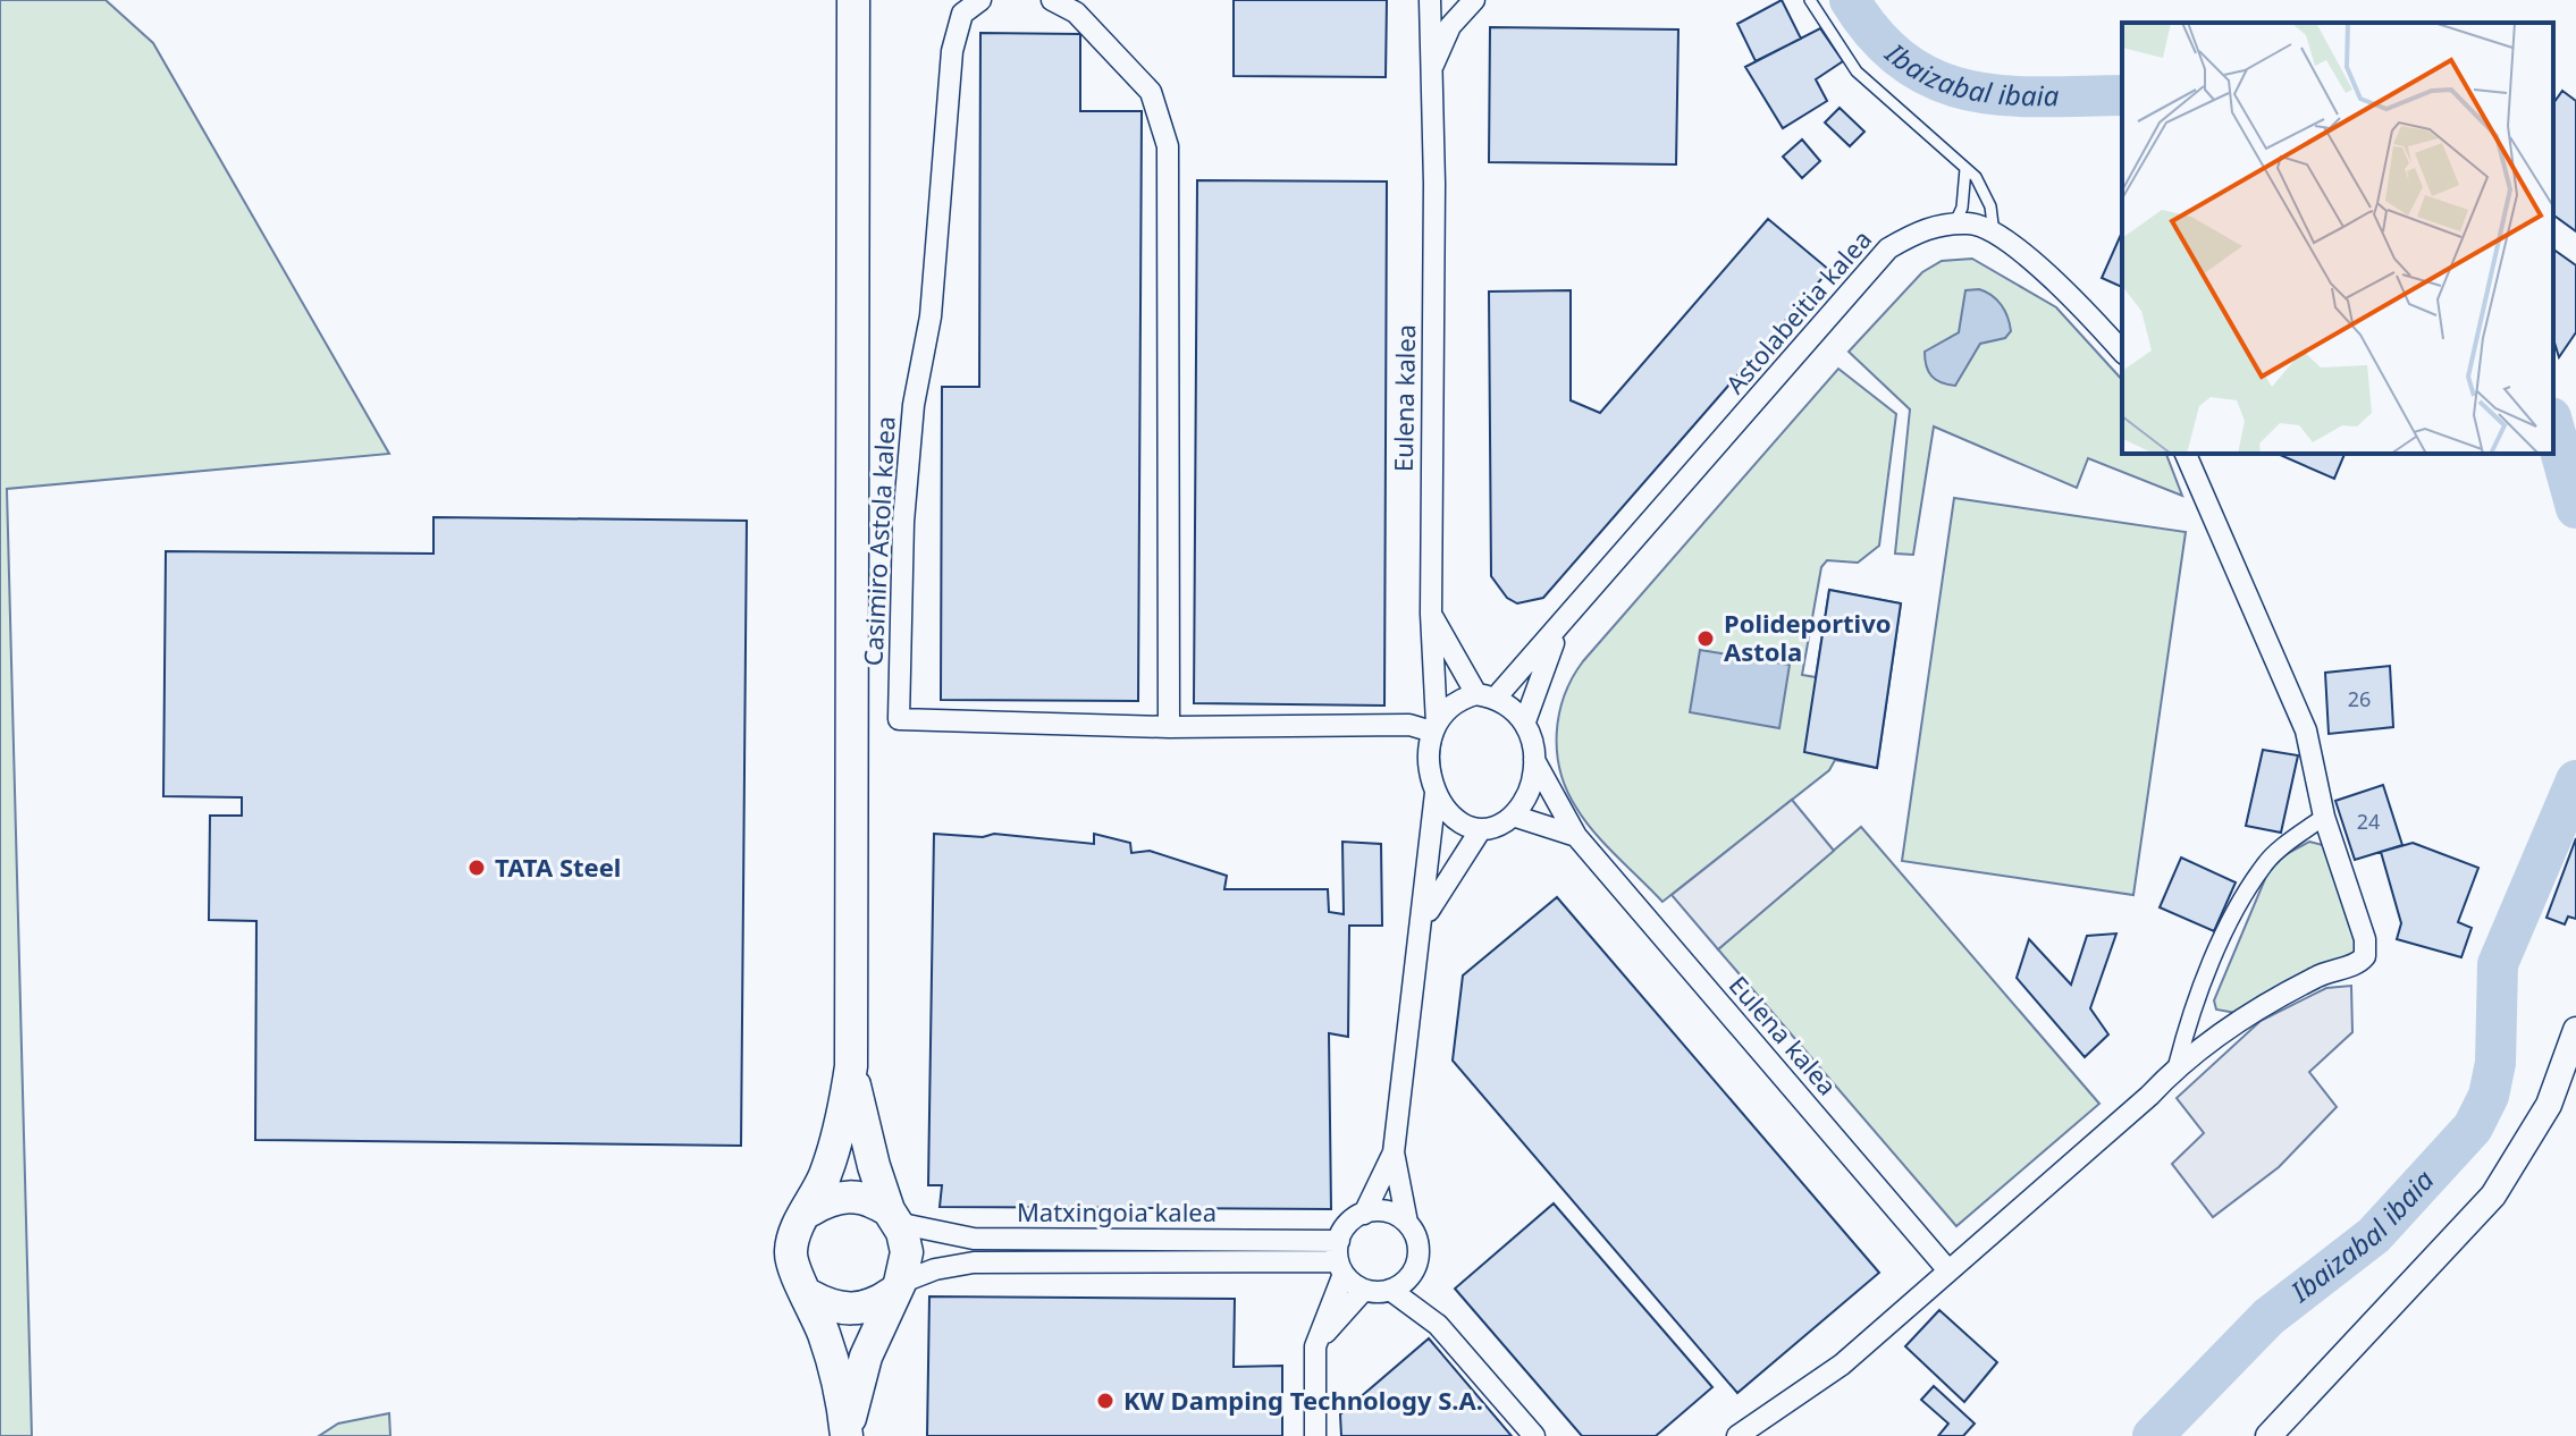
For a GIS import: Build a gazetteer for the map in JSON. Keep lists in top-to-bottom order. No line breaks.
{"streets":{"street":["Astolabeitia kalea","Eulena kalea","Casimiro Astola kalea","Matxingoia kalea"]},"crossings":[["Astolabeitia kalea","Eulena kalea"],["Astolabeitia kalea","Casimiro Astola kalea"],["Eulena kalea","Casimiro Astola kalea"]],"water":["Ibaizabal ibaia"],"places":["Polideportivo Astola","TATA Steel","KW Damping Technology S.A."],"house_numbers":["26","24"]}
